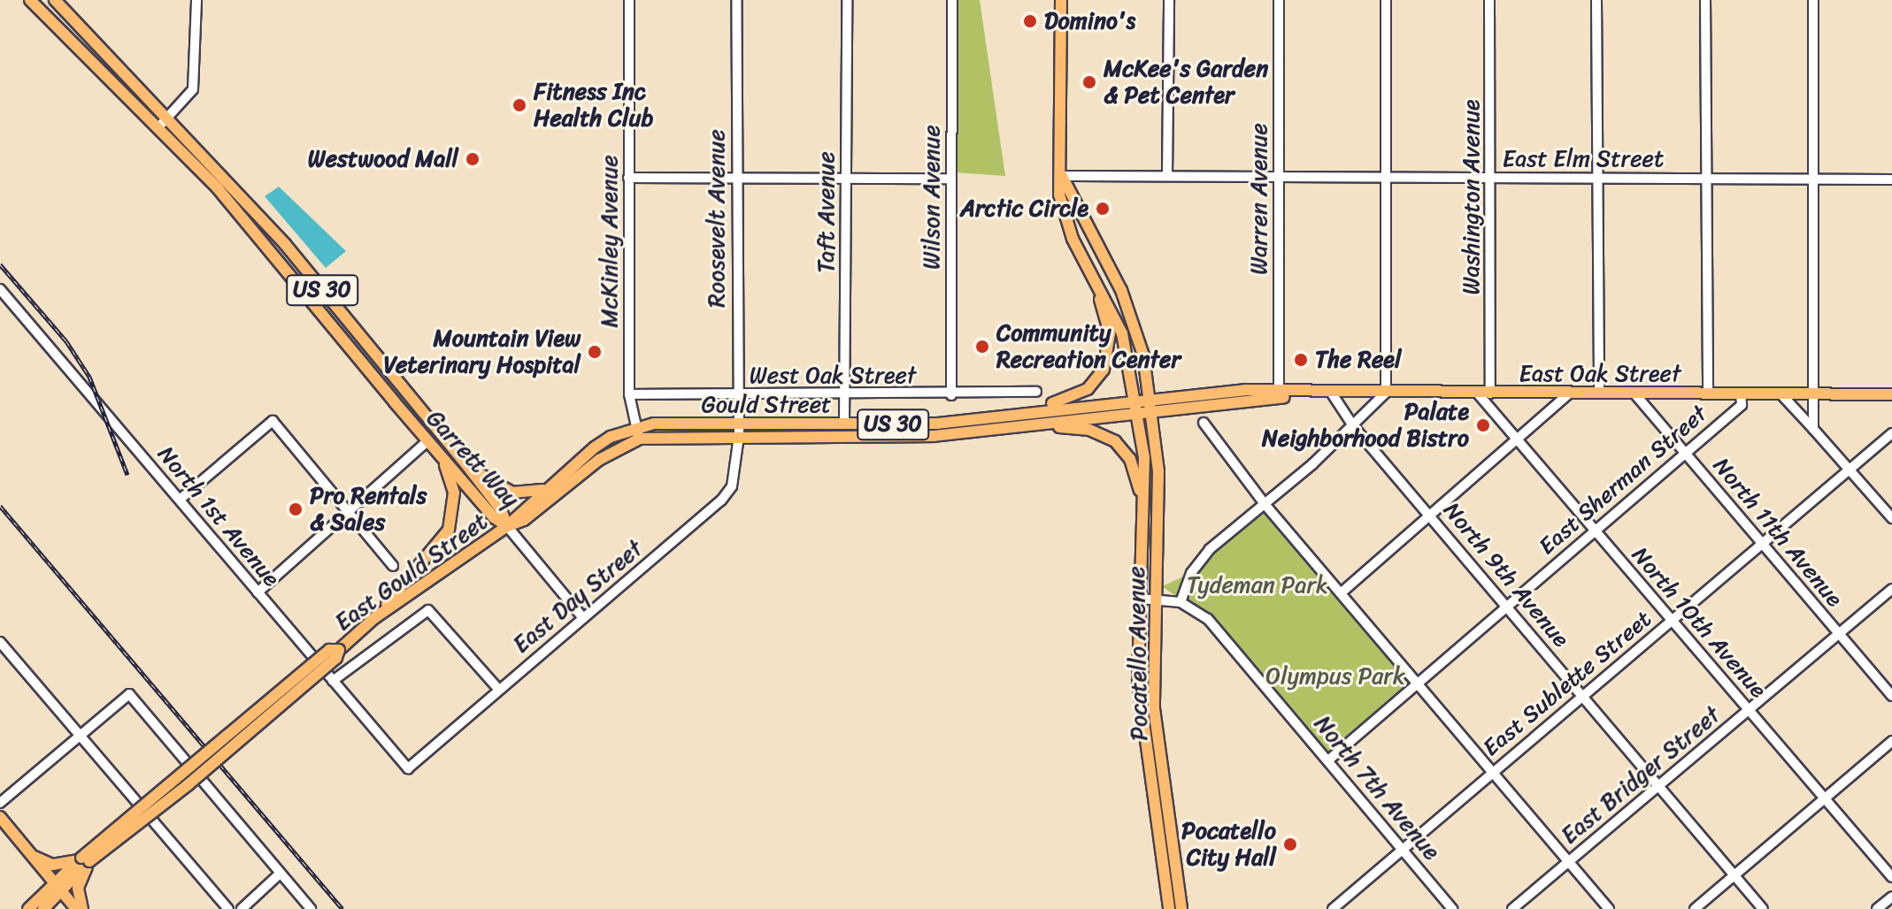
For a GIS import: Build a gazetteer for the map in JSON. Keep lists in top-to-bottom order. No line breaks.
{"streets":{"main road":["US 30","East Oak Street","Gould Street","Garrett Way","East Gould Street","Pocatello Avenue"],"street":["East Elm Street","Wilson Avenue","Washington Avenue","Warren Avenue","Taft Avenue","Roosevelt Avenue","McKinley Avenue","West Oak Street","East Sherman Street","North 1st Avenue","North 11th Avenue","North 9th Avenue","East Day Street","North 10th Avenue","East Sublette Street","East Bridger Street","North 7th Avenue"]},"crossings":[["East Elm Street","Washington Avenue"],["East Elm Street","Warren Avenue"],["East Elm Street","Pocatello Avenue"],["Wilson Avenue","West Oak Street"],["Washington Avenue","East Oak Street"],["Warren Avenue","East Oak Street"],["Taft Avenue","West Oak Street"],["Taft Avenue","Gould Street"],["Roosevelt Avenue","West Oak Street"],["Roosevelt Avenue","Gould Street"],["Roosevelt Avenue","East Day Street"],["McKinley Avenue","West Oak Street"],["McKinley Avenue","Gould Street"],["McKinley Avenue","East Gould Street"],["US 30","Gould Street"],["US 30","Garrett Way"],["US 30","East Gould Street"],["US 30","Pocatello Avenue"],["East Oak Street","Gould Street"],["East Oak Street","East Sherman Street"],["East Oak Street","North 11th Avenue"],["East Oak Street","North 9th Avenue"],["East Oak Street","North 10th Avenue"],["East Oak Street","Pocatello Avenue"],["Gould Street","East Gould Street"],["Gould Street","East Day Street"],["Gould Street","Pocatello Avenue"],["Garrett Way","East Gould Street"],["East Sherman Street","North 11th Avenue"],["East Sherman Street","North 9th Avenue"],["East Sherman Street","North 10th Avenue"],["East Sherman Street","North 7th Avenue"],["North 1st Avenue","East Day Street"],["North 11th Avenue","East Sublette Street"],["North 11th Avenue","East Bridger Street"],["North 9th Avenue","East Sublette Street"],["North 9th Avenue","East Bridger Street"],["North 10th Avenue","East Sublette Street"],["North 10th Avenue","East Bridger Street"],["Pocatello Avenue","North 7th Avenue"],["East Sublette Street","North 7th Avenue"]],"parks":["Tydeman Park","Olympus Park"],"places":["Domino's","McKee's Garden & Pet Center","Fitness Inc Health Club","Westwood Mall","Arctic Circle","Community Recreation Center","Mountain View Veterinary Hospital","The Reel","Palate Neighborhood Bistro","Pro Rentals & Sales","Pocatello City Hall"]}
